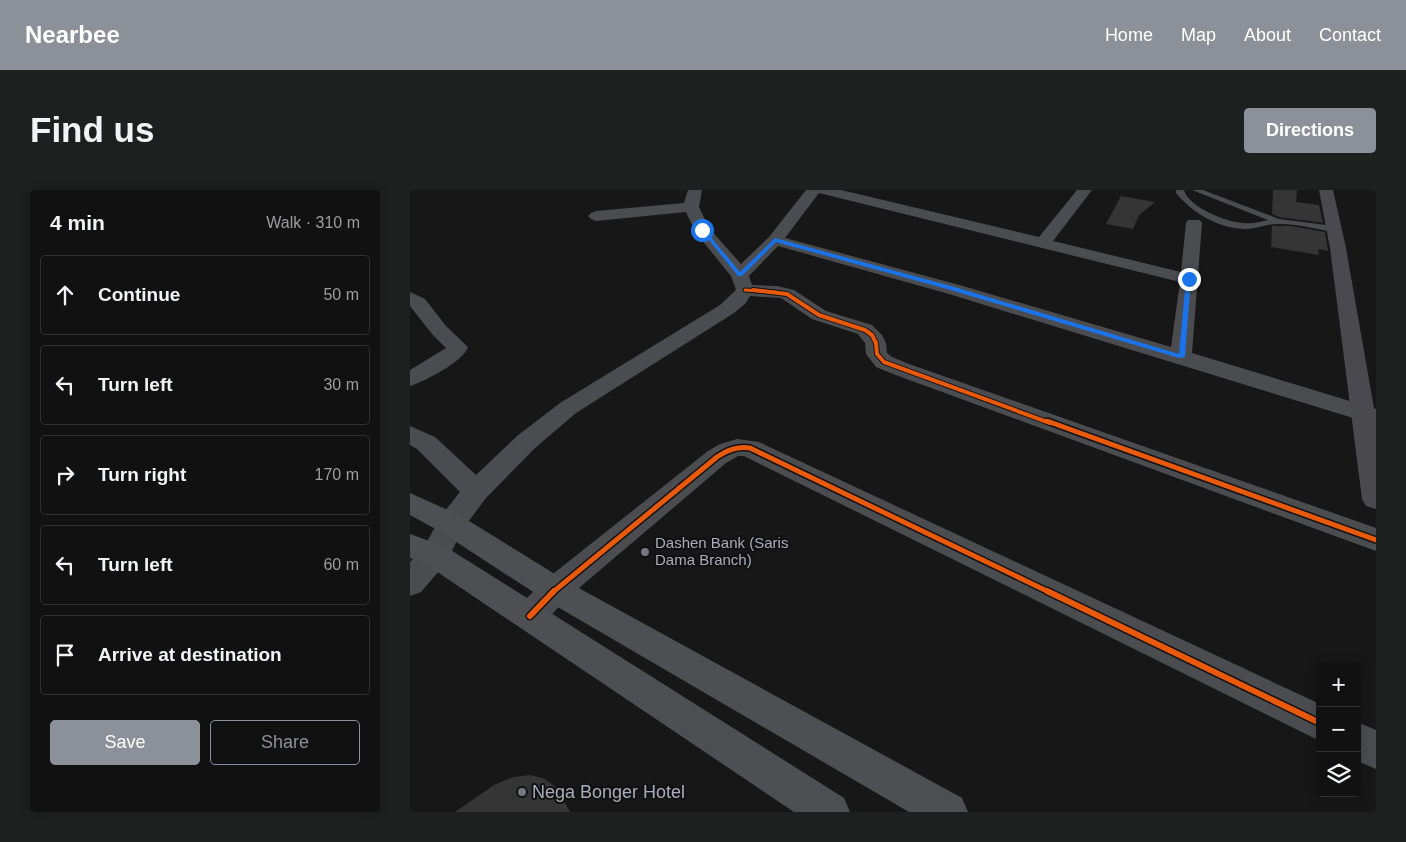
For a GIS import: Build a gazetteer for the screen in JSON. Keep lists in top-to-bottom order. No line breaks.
{"places":["Dashen Bank (Saris Dama Branch)","Nega Bonger Hotel"],"page":{"header":"Nearbee","nav":["Home","Map","About","Contact"],"buttons":["Directions",["Save","Share"]],"title":"Find us","heading":["4 min","Walk · 310 m"],"list":[["Continue","50 m"],["Turn left","30 m"],["Turn right","170 m"],["Turn left","60 m"],"Arrive at destination"],"map_buttons":["+","−"]}}
